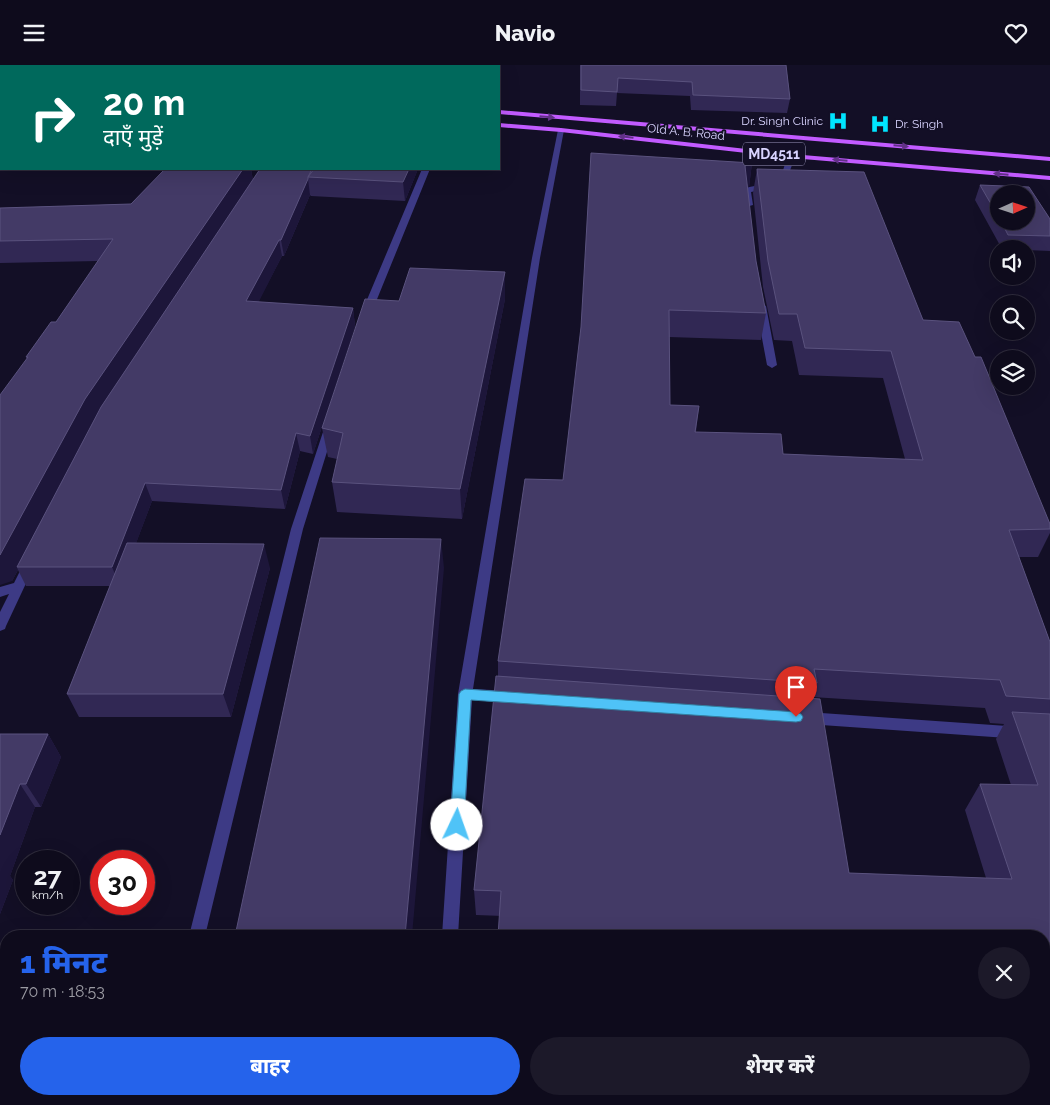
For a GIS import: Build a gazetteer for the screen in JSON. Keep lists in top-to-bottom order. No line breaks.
{"streets":{"main road":["Old A. B. Road","MD4511"]},"places":{"hospital":["Dr. Singh Clinic","Dr. Singh"]},"north":"right","page":{"header":"Navio","turn":["20 m","दाएँ मुड़ें"],"speed":"27 km/h","limit":"30","heading":["1 मिनट","70 m · 18:53"],"buttons":["बाहर","शेयर करें"]}}
